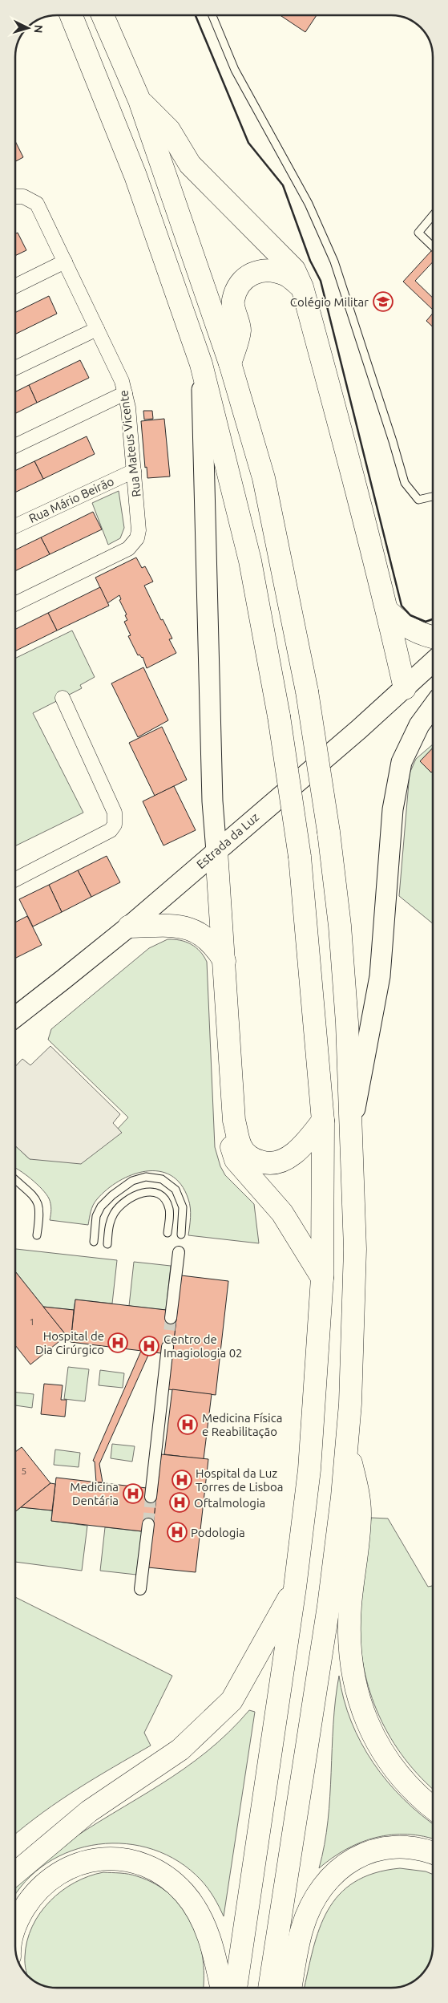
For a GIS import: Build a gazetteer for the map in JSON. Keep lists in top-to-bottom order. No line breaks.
{"streets":{"main road":["Estrada da Luz"],"street":["Rua Mateus Vicente","Rua Mário Beirão"]},"crossings":[["Rua Mateus Vicente","Rua Mário Beirão"]],"places":{"school or university":["Colégio Militar"],"hospital":["Hospital de Dia Cirúrgico","Centro de Imagiologia 02","Medicina Física e Reabilitação","Hospital da Luz Torres de Lisboa","Medicina Dentária","Oftalmologia","Podologia"]},"house_numbers":["1","5"],"north":"right"}
